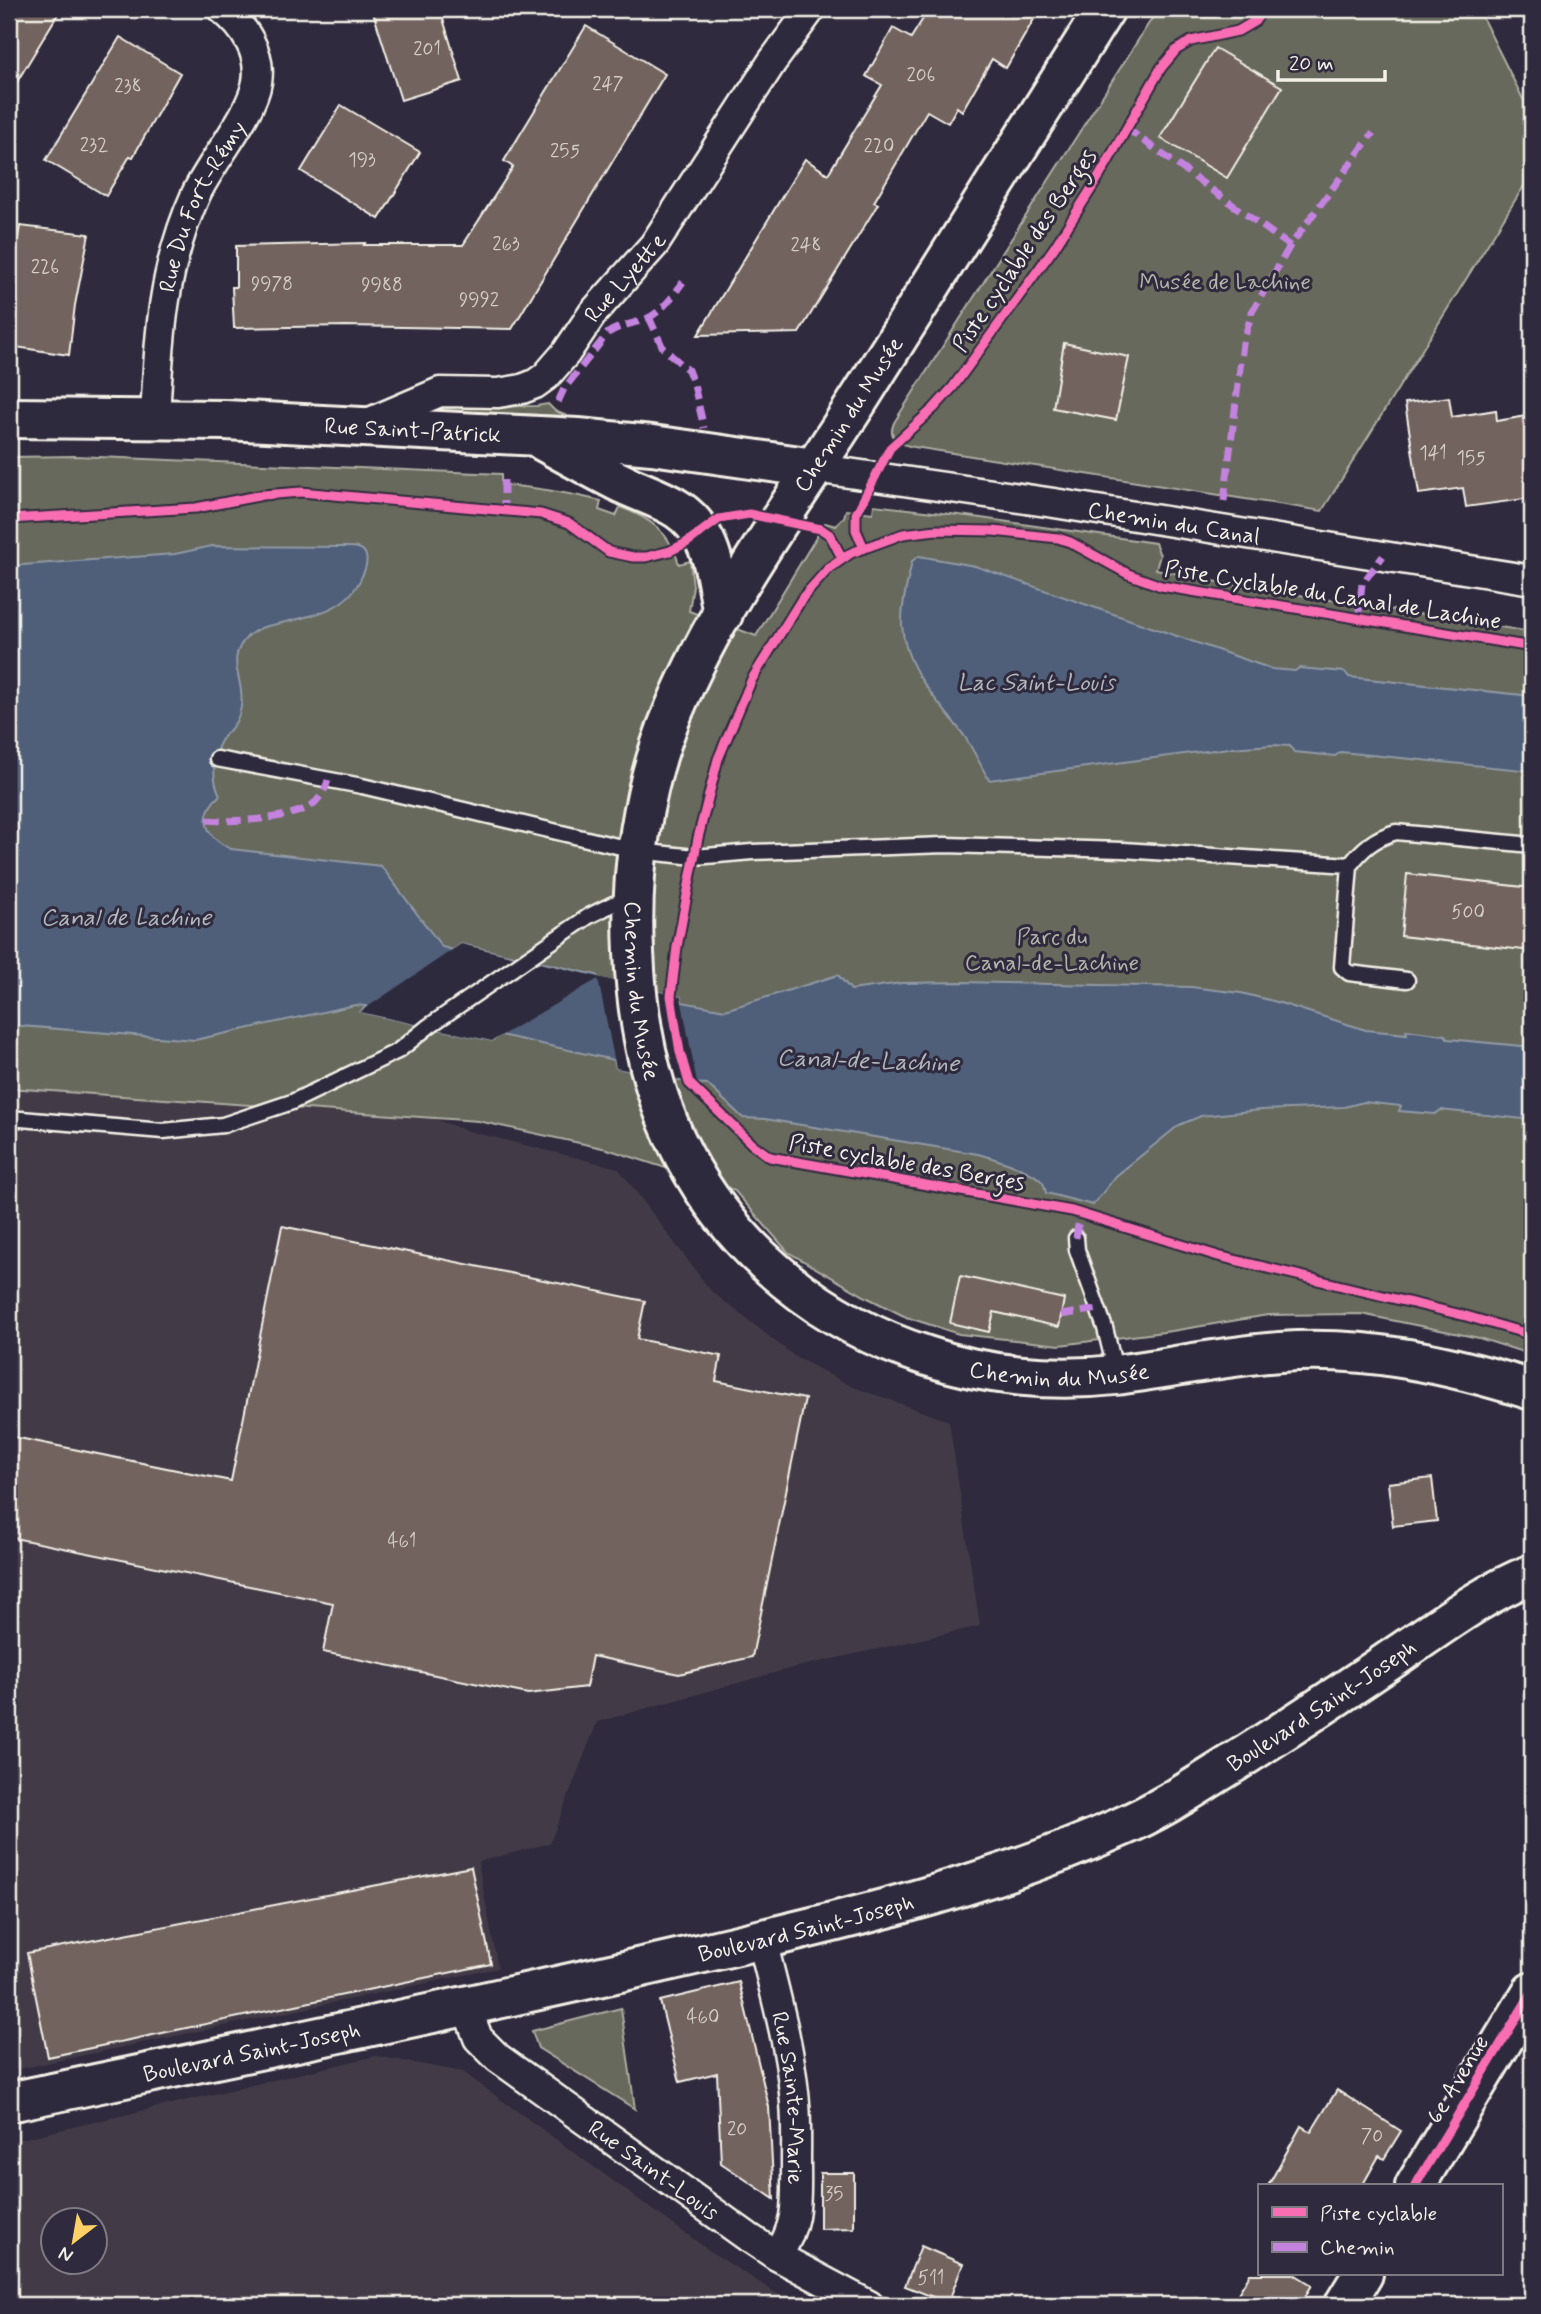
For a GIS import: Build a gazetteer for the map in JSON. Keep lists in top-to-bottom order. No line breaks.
{"streets":{"street":["Rue Du Fort-Rémy","Rue Lyette","Chemin du Musée","Rue Saint-Patrick","Chemin du Canal","Boulevard Saint-Joseph","6e Avenue","Rue Sainte-Marie","Rue Saint-Louis"],"cycle path":["Piste cyclable des Berges","Piste Cyclable du Canal de Lachine"]},"crossings":[["Rue Du Fort-Rémy","Rue Saint-Patrick"],["Rue Lyette","Rue Saint-Patrick"],["Chemin du Musée","Rue Saint-Patrick"],["Chemin du Musée","Chemin du Canal"],["Rue Saint-Patrick","Chemin du Canal"],["Boulevard Saint-Joseph","Rue Sainte-Marie"],["Boulevard Saint-Joseph","Rue Saint-Louis"],["Rue Sainte-Marie","Rue Saint-Louis"]],"water":["Lac Saint-Louis","Canal de Lachine","Canal-de-Lachine"],"parks":["Musée de Lachine","Parc du Canal-de-Lachine"],"house_numbers":["201","206","247","238","232","220","255","193","263","248","226","9978","9988","9992","141","155","500","461","460","20","70","35","511"],"legend":["Piste cyclable","Chemin"],"scale_bar":"20 m","north":"bottom left"}
